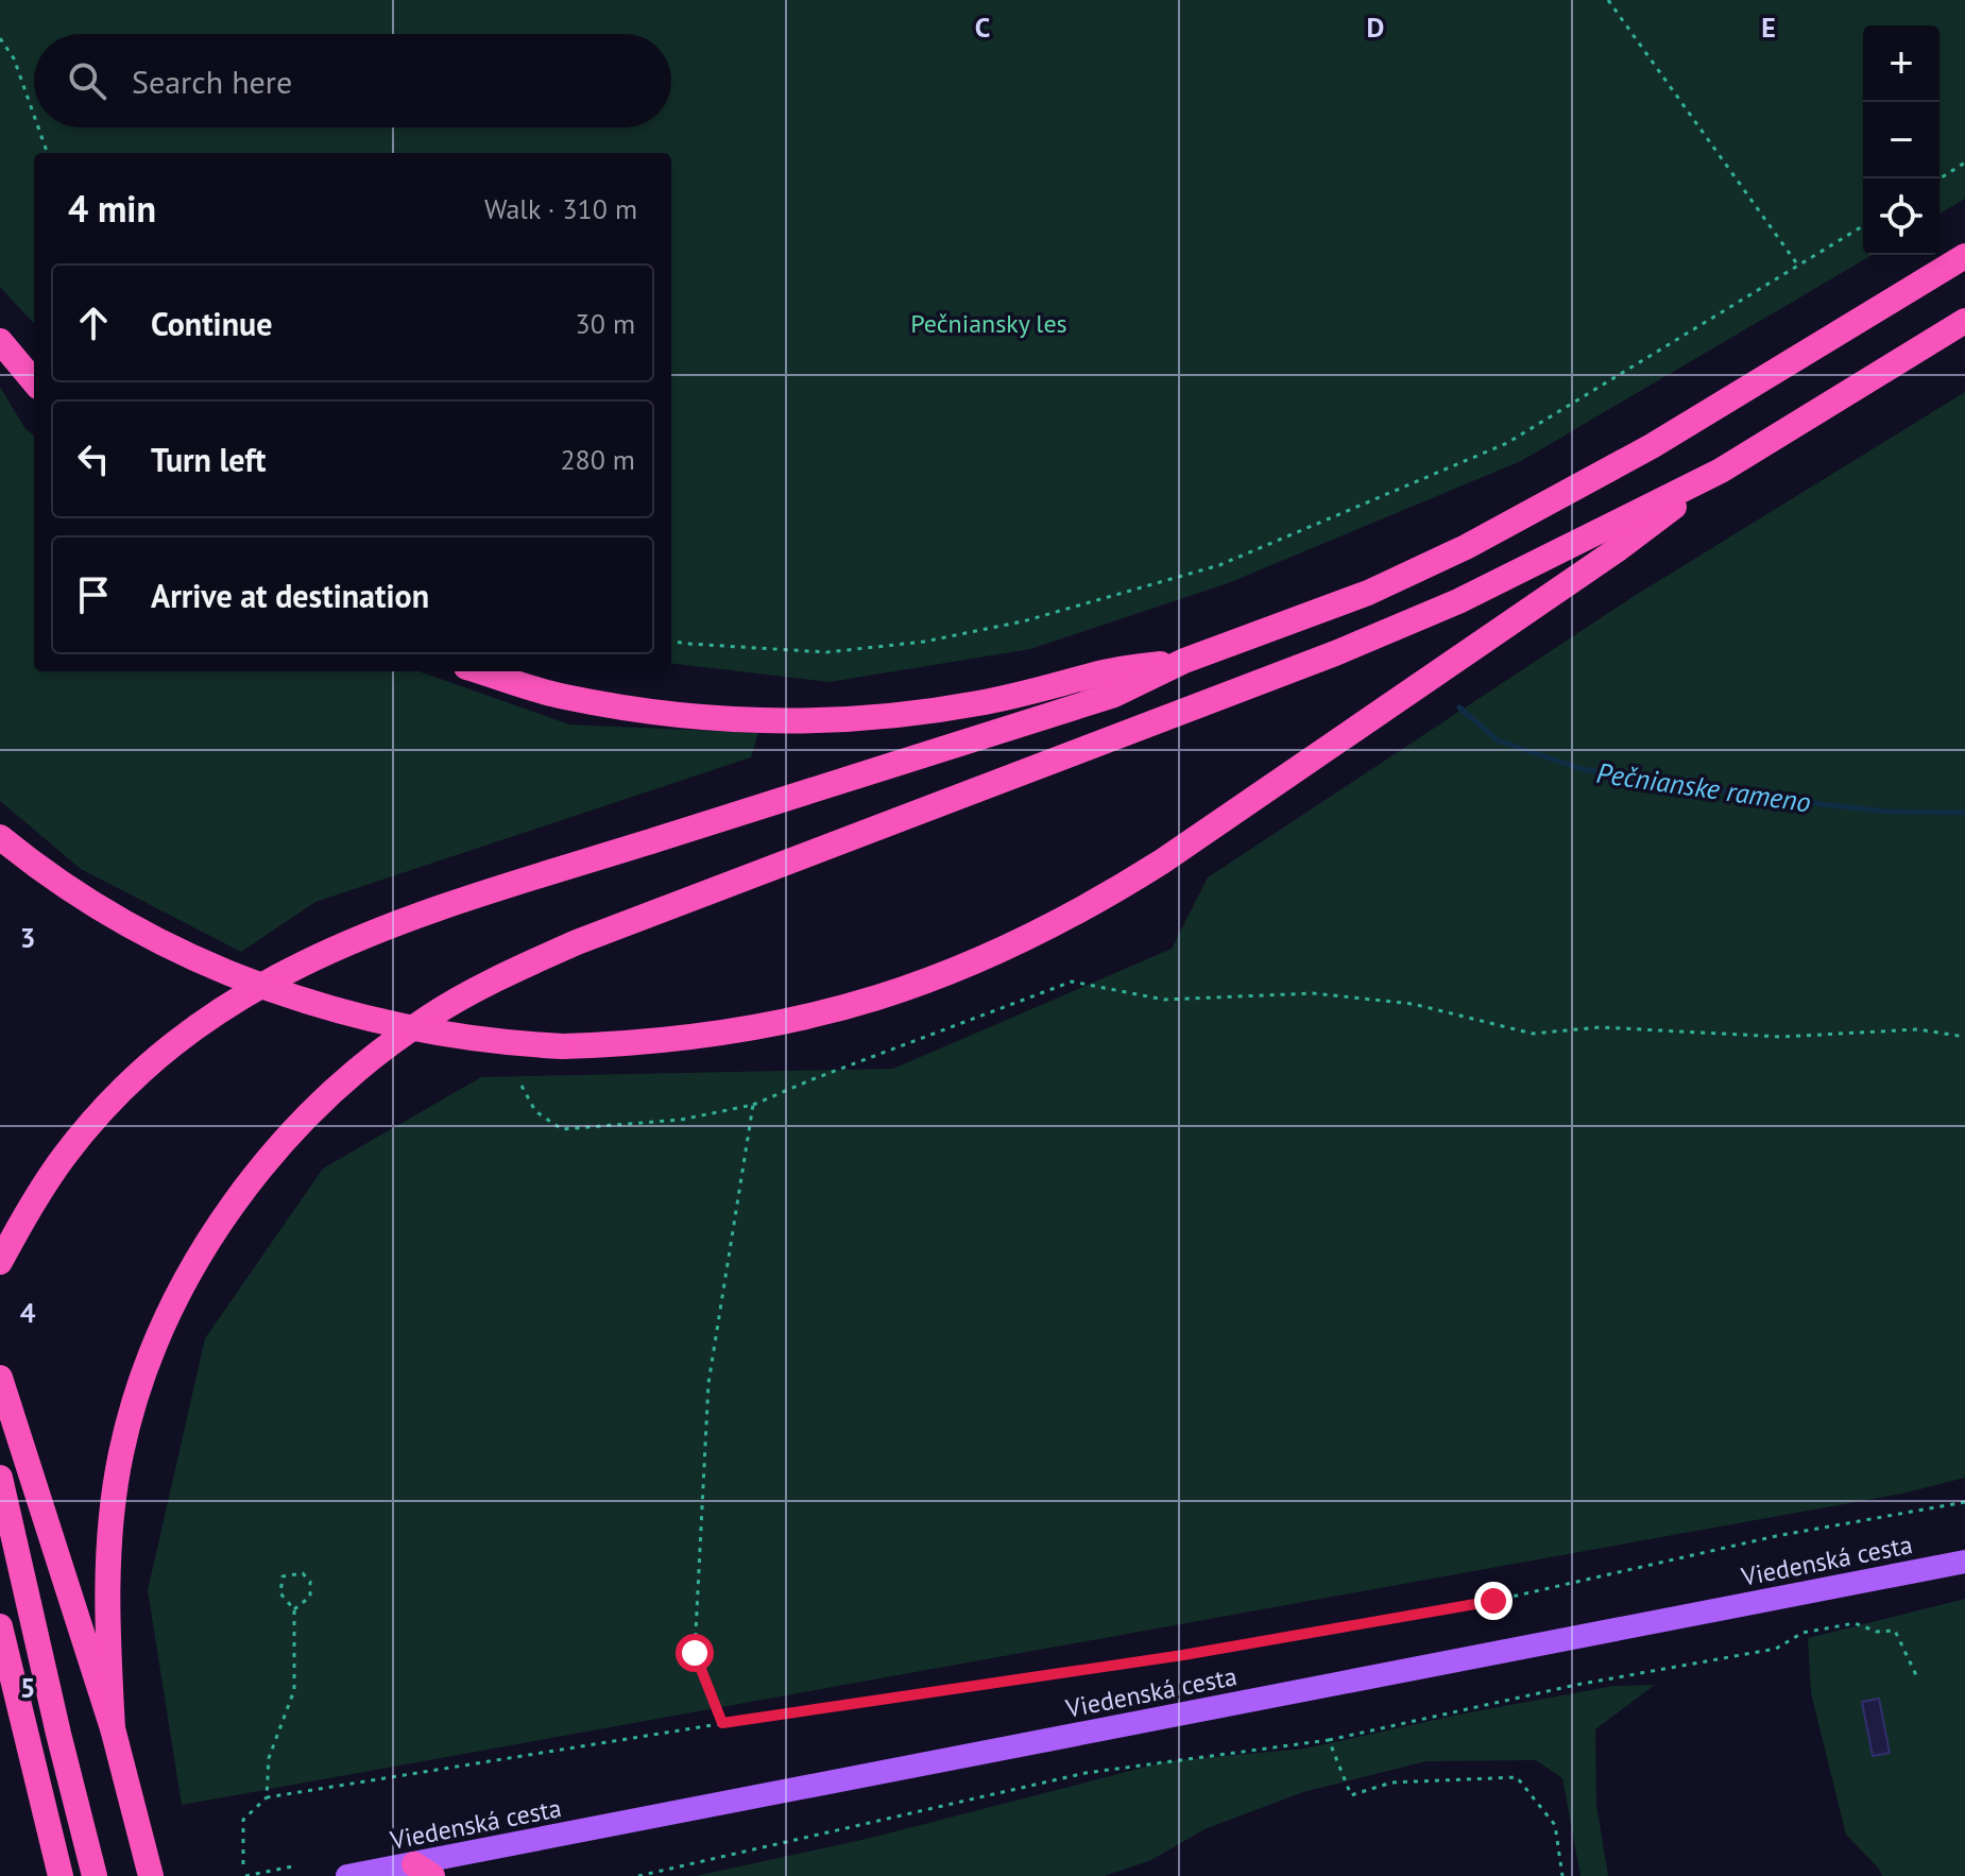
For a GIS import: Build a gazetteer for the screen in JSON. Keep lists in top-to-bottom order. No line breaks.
{"streets":{"main road":["Viedenská cesta"]},"water":["Pečnianske rameno"],"parks":["Pečniansky les"],"page":{"map_buttons":["+","−"],"search":"Search here","heading":["4 min","Walk · 310 m"],"list":[["Continue","30 m"],["Turn left","280 m"],"Arrive at destination"]},"grid":{"columns":["C","D","E"],"rows":["3","4","5"]}}
